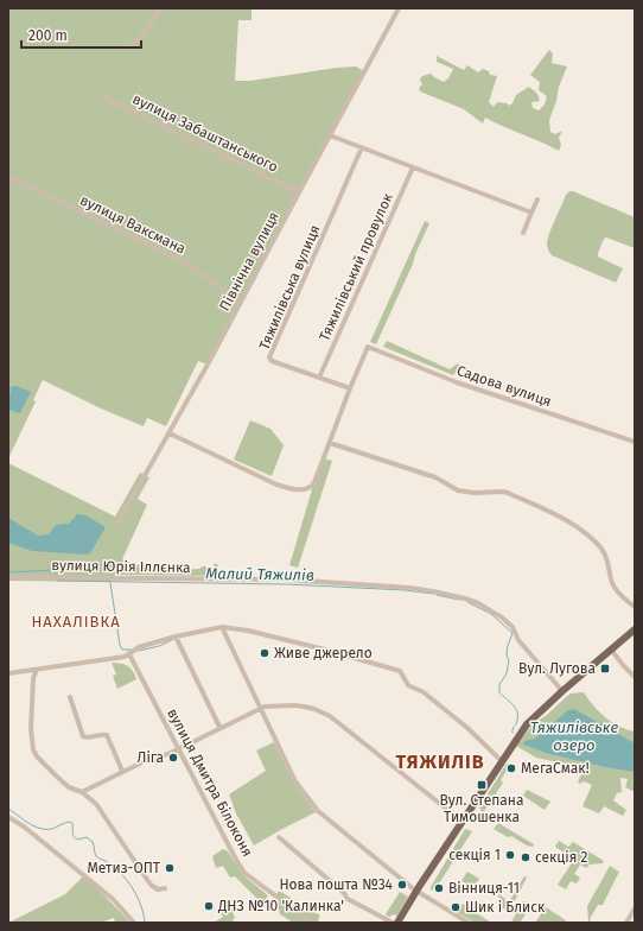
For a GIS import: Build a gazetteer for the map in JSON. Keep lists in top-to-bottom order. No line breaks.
{"streets":{"street":["вулиця Забаштанського","вулиця Ваксмана","Північна вулиця","Тяжилівський провулок","Тяжилівська вулиця","Садова вулиця","вулиця Юрія Іллєнка","вулиця Дмитра Білоконя"]},"crossings":[["вулиця Забаштанського","Північна вулиця"],["вулиця Ваксмана","Північна вулиця"],["Тяжилівський провулок","Тяжилівська вулиця"],["Тяжилівська вулиця","Садова вулиця"]],"districts":["НАХАЛІВКА","ТЯЖИЛІВ"],"water":["Малий Тяжилів","Тяжилівське озеро"],"places":{"other":["Живе джерело","Ліга","МегаСмак!","секція 1","секція 2","Метиз-ОПТ","Нова пошта №34","Вінниця-11","ДНЗ №10 'Калинка'","Шик і Блиск"],"transit":["Вул. Лугова","Вул. Степана Тимошенка"]},"scale_bar":"200 m"}
